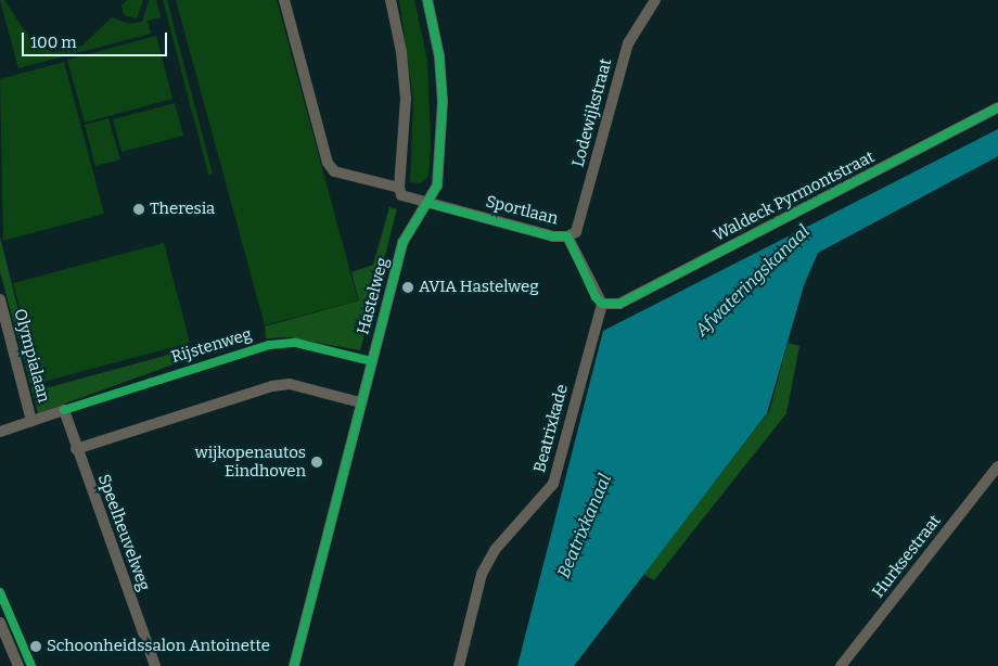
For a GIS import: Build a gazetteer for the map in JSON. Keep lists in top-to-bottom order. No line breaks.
{"streets":{"street":["Lodewijkstraat","Waldeck Pyrmontstraat","Sportlaan","Hastelweg","Olympialaan","Beatrixkade","Speelheuvelweg","Hurksestraat"],"cycle path":["Rijstenweg"]},"crossings":[["Lodewijkstraat","Sportlaan"],["Waldeck Pyrmontstraat","Sportlaan"],["Waldeck Pyrmontstraat","Beatrixkade"],["Sportlaan","Hastelweg"],["Sportlaan","Beatrixkade"],["Olympialaan","Speelheuvelweg"]],"water":["Afwateringskanaal","Beatrixkanaal"],"places":["Theresia","AVIA Hastelweg","wijkopenautos Eindhoven","Schoonheidssalon Antoinette"],"scale_bar":"100 m"}
